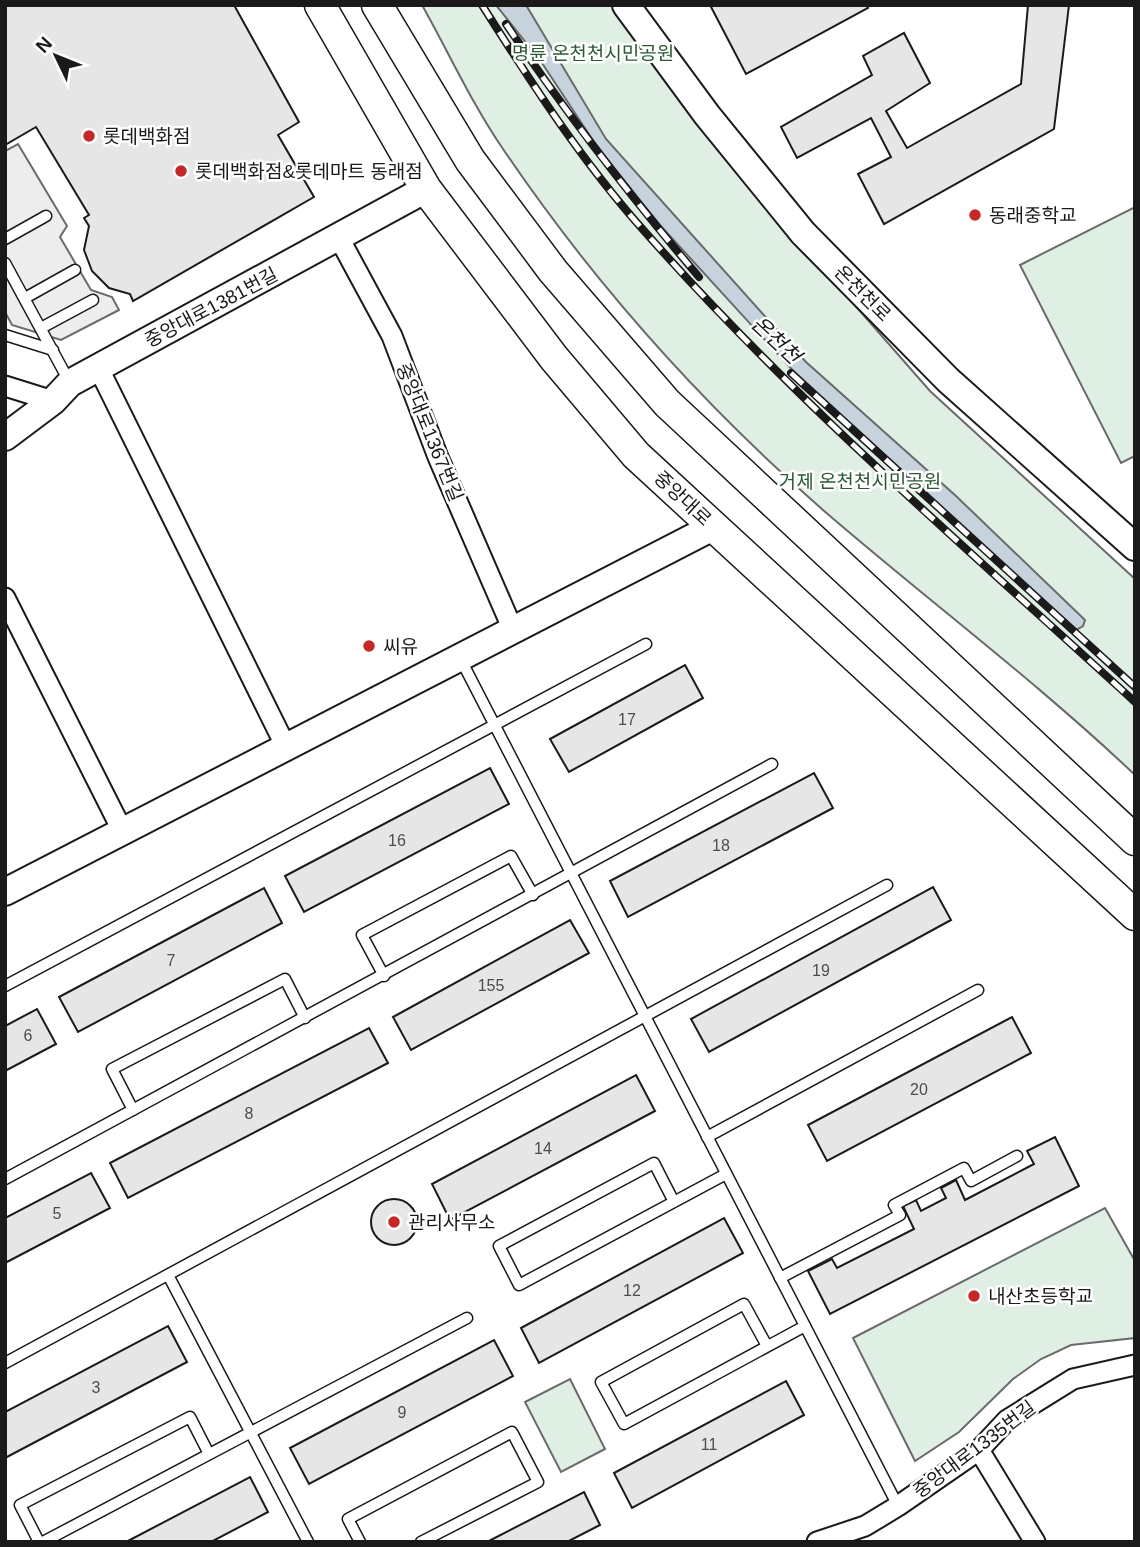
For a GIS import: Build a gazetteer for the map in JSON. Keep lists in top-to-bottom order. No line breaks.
{"streets":{"main road":["중앙대로"],"street":["온천천로","중앙대로1381번길","중앙대로1367번길","중앙대로1335번길"]},"crossings":[["중앙대로1381번길","중앙대로1367번길"],["중앙대로1381번길","중앙대로"]],"water":["온천천"],"parks":["명륜 온천천시민공원","거제 온천천시민공원"],"places":["롯데백화점","롯데백화점&롯데마트 동래점","동래중학교","씨유","관리사무소","내산초등학교"],"house_numbers":["17","16","18","7","19","155","6","20","8","14","5","12","3","9","11"],"north":"top left"}
